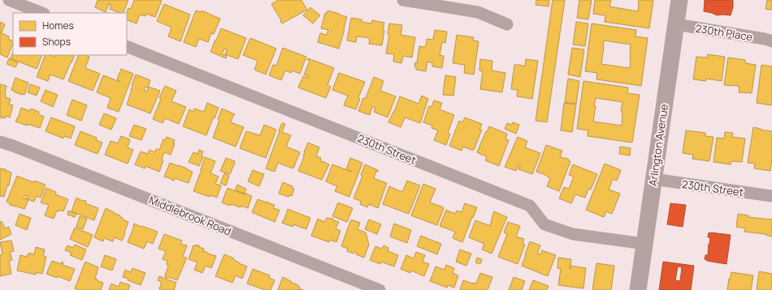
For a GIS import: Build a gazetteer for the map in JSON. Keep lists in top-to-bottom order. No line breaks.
{"streets":{"main road":["Arlington Avenue"],"street":["230th Place","230th Street","Middlebrook Road"]},"crossings":[["230th Place","Arlington Avenue"],["Arlington Avenue","230th Street"]],"legend":["Homes","Shops"]}
